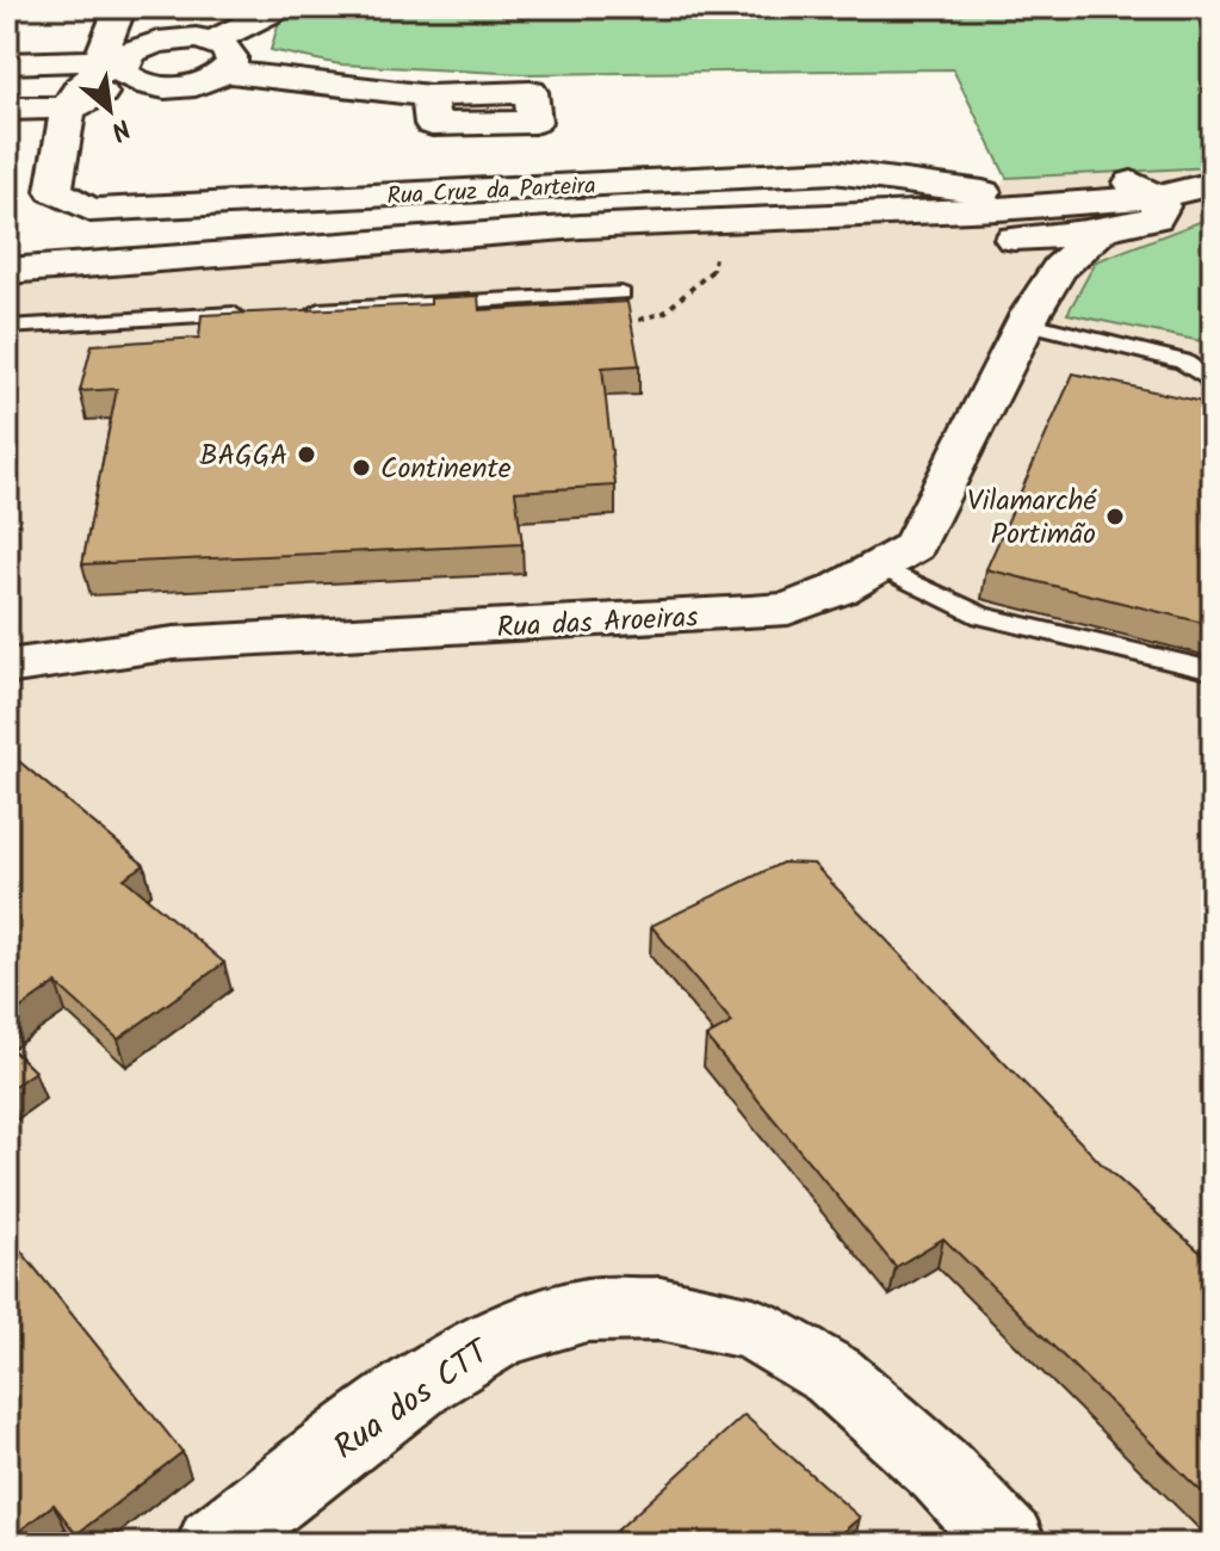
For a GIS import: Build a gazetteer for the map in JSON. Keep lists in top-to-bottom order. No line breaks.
{"streets":{"street":["Rua Cruz da Parteira","Rua das Aroeiras","Rua dos CTT"]},"places":["BAGGA","Continente","Vilamarché Portimão"],"north":"bottom right"}
